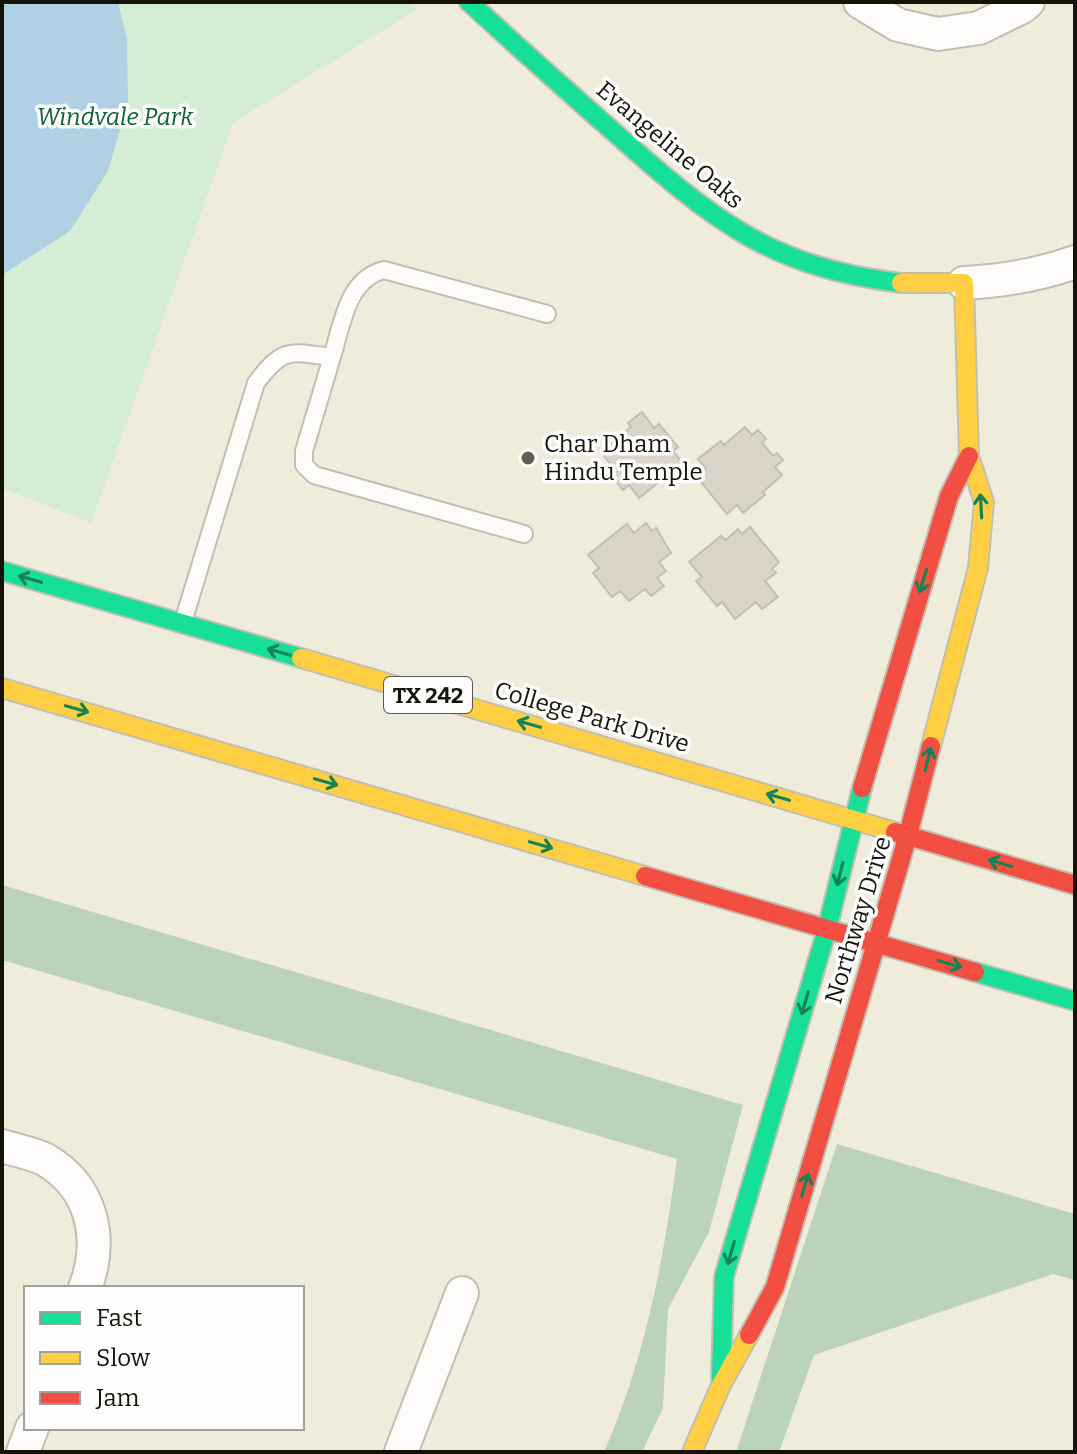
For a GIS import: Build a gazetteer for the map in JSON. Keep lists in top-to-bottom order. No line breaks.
{"streets":{"street":["Evangeline Oaks","TX 242","College Park Drive","Northway Drive"]},"crossings":[["Evangeline Oaks","Northway Drive"],["College Park Drive","Northway Drive"]],"parks":["Windvale Park"],"places":["Char Dham Hindu Temple"],"legend":["Fast","Slow","Jam"]}
